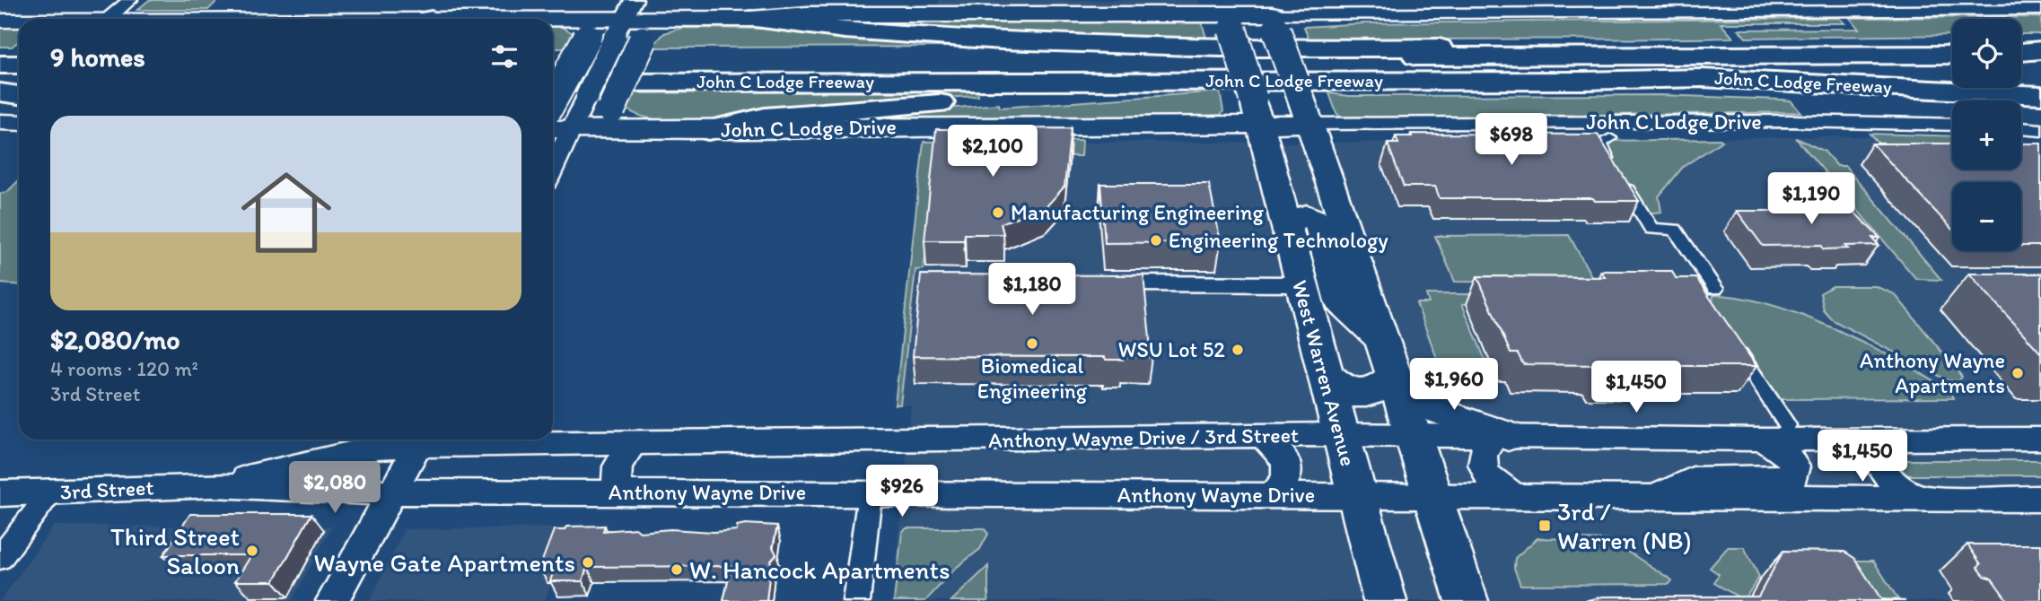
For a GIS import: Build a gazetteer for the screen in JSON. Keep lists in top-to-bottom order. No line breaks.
{"streets":{"highway":["John C Lodge Freeway"],"main road":["John C Lodge Drive","West Warren Avenue"],"street":["Anthony Wayne Drive / 3rd Street","3rd Street","Anthony Wayne Drive"]},"crossings":[["John C Lodge Drive","West Warren Avenue"],["West Warren Avenue","Anthony Wayne Drive / 3rd Street"],["West Warren Avenue","Anthony Wayne Drive"],["Anthony Wayne Drive / 3rd Street","3rd Street"],["3rd Street","Anthony Wayne Drive"]],"places":{"other":["Manufacturing Engineering","Engineering Technology","Biomedical Engineering","WSU Lot 52","Anthony Wayne Apartments","Third Street Saloon","Wayne Gate Apartments","W. Hancock Apartments"],"transit":["3rd / Warren (NB)"]},"page":{"map_buttons":["+","−"],"heading":"9 homes","list":[{"name":"$2,080/mo","note":"4 rooms · 120 m² · 3rd Street"}],"price":["$698","$2,100","$1,190","$1,180","$1,960","$1,450","$1,450","$2,080","$926"]}}
